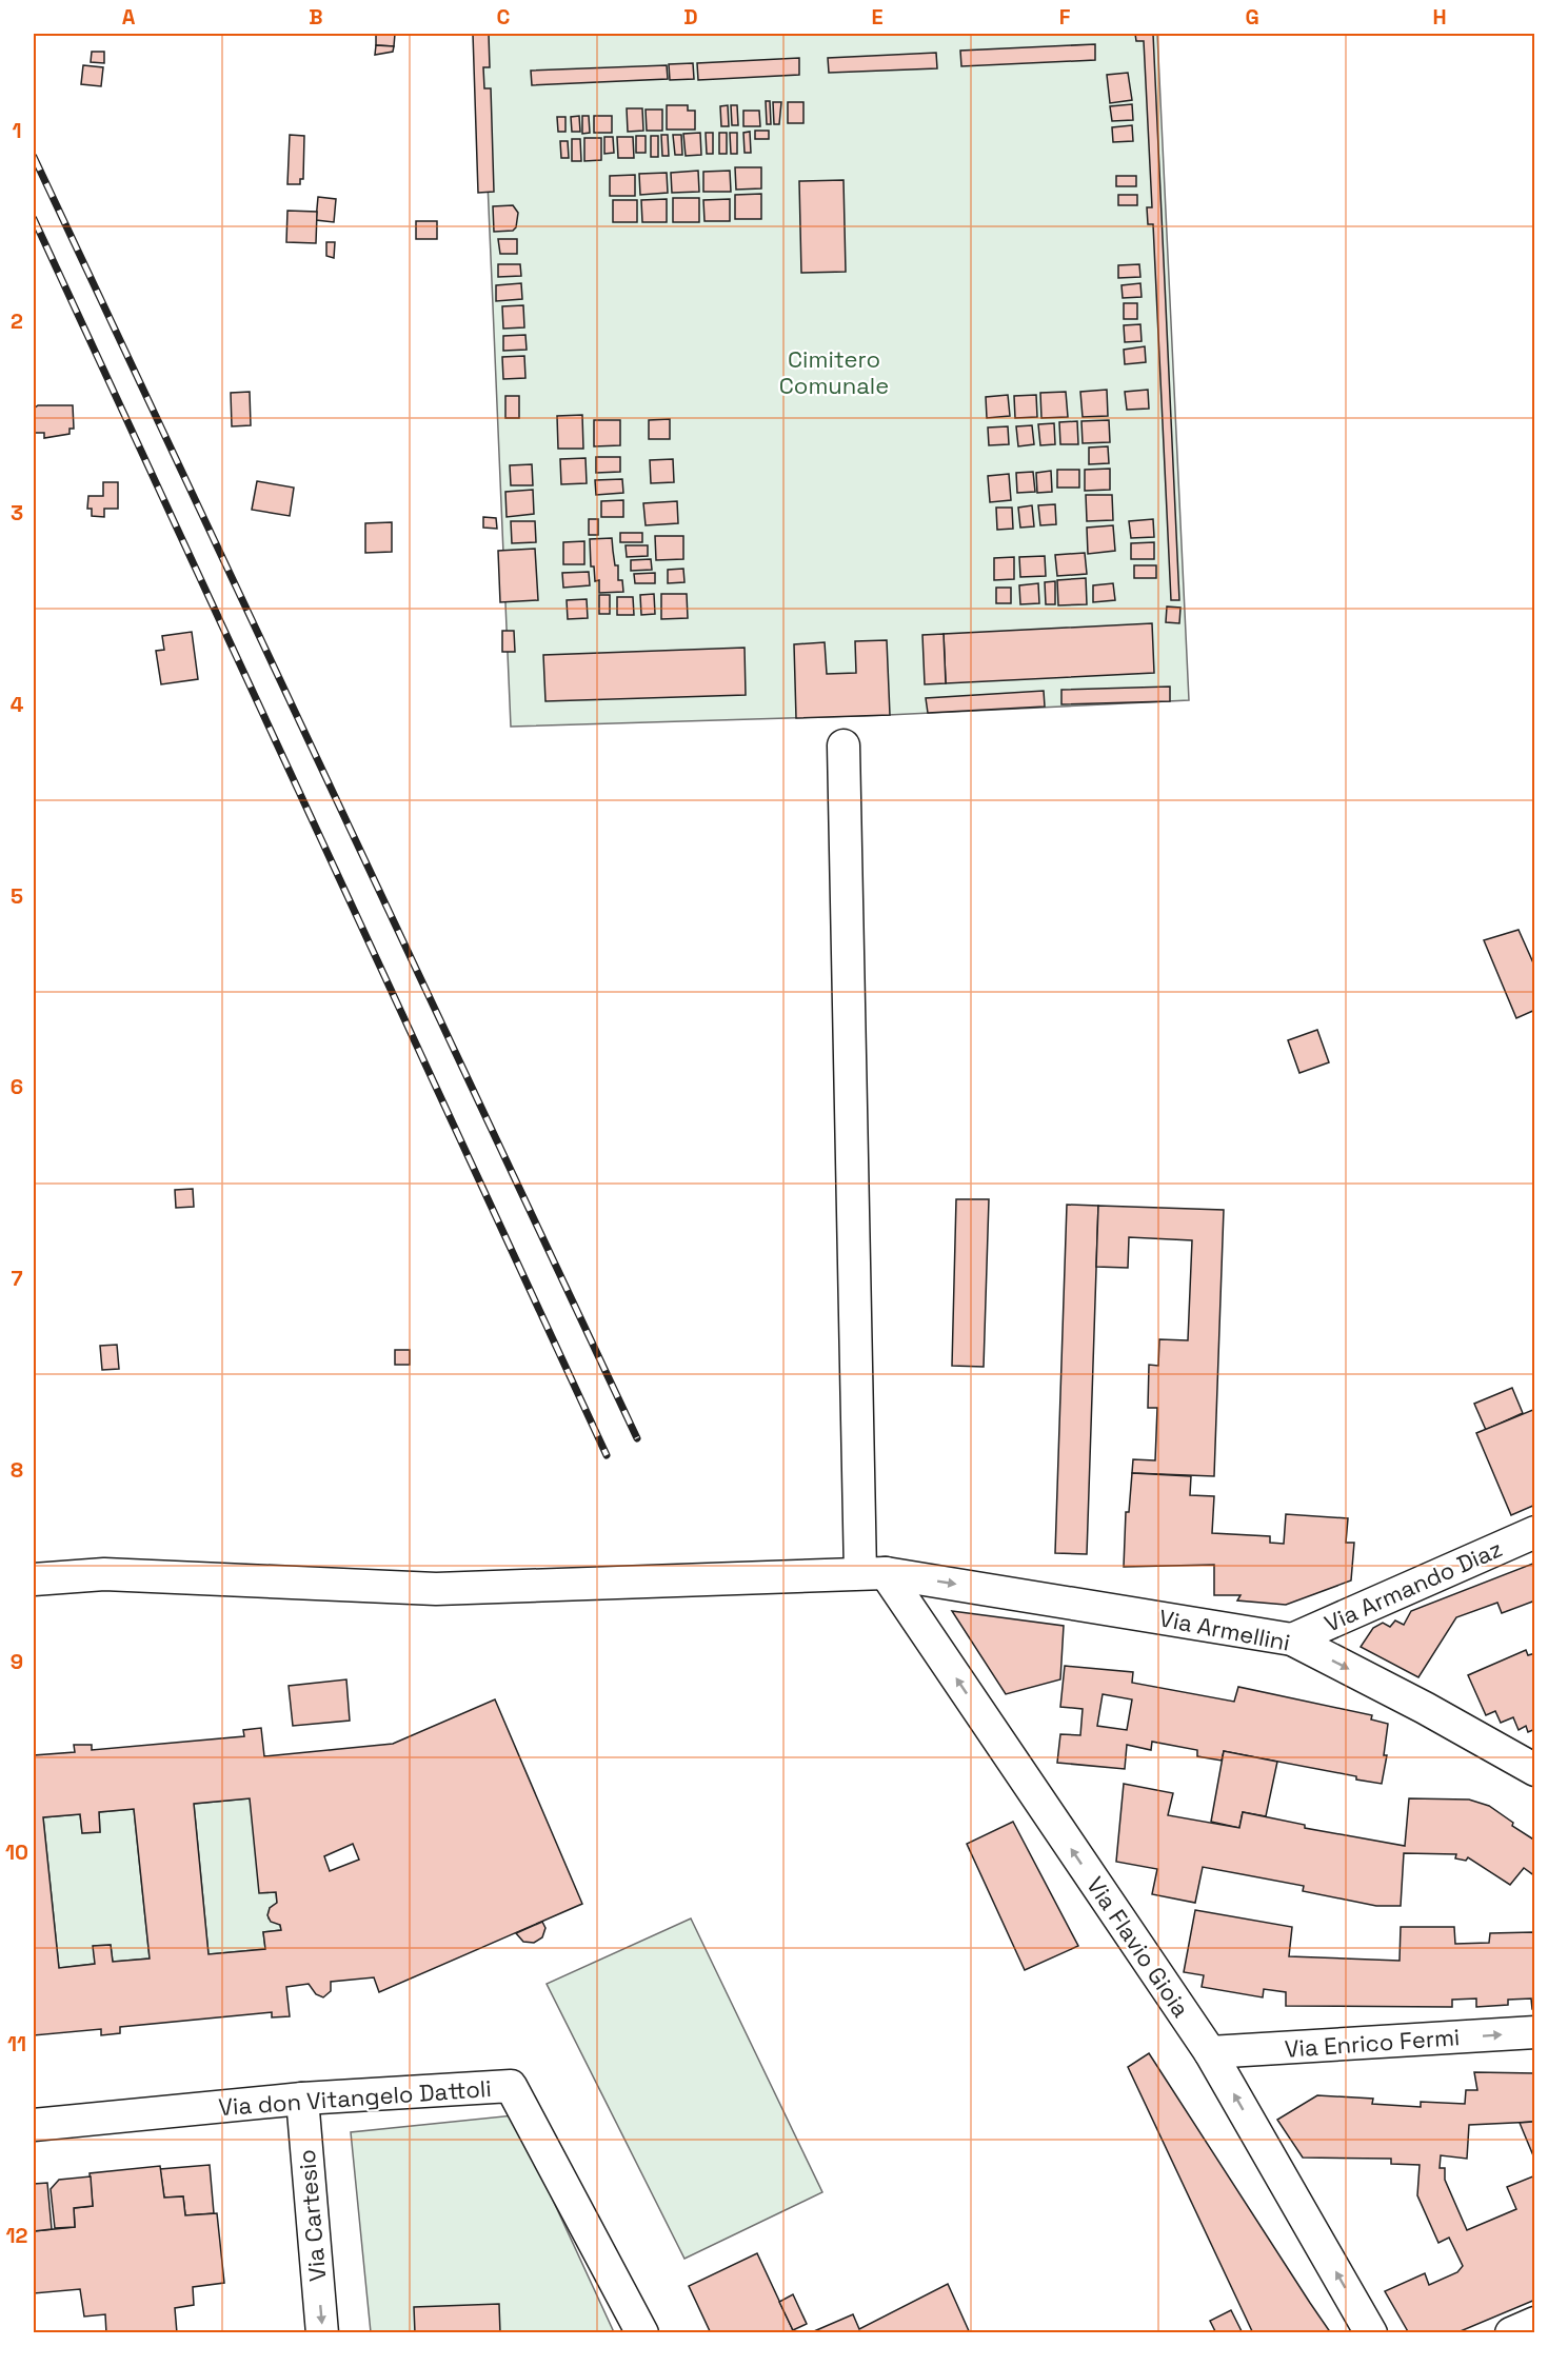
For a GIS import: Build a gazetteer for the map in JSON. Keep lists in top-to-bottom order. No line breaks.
{"streets":{"street":["Via Armando Diaz","Via Armellini","Via Flavio Gioia","Via Enrico Fermi","Via don Vitangelo Dattoli","Via Cartesio"]},"crossings":[["Via Armando Diaz","Via Armellini"],["Via Armellini","Via Flavio Gioia"],["Via Flavio Gioia","Via Enrico Fermi"],["Via don Vitangelo Dattoli","Via Cartesio"]],"one_way":["Via Armellini","Via Flavio Gioia","Via Enrico Fermi","Via Cartesio"],"parks":["Cimitero Comunale"],"grid":{"columns":["A","B","C","D","E","F","G","H"],"rows":["1","2","3","4","5","6","7","8","9","10","11","12"]}}
